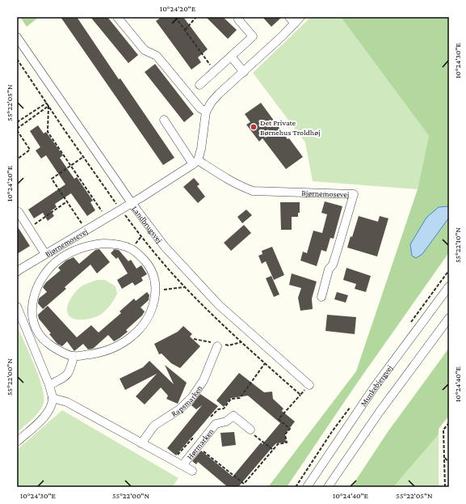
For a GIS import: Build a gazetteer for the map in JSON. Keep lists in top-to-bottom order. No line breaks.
{"streets":{"street":["Bjørnemosevej","Landbrugsvej","Munkebjergvej","Rapsmarken","Hørmarken"]},"crossings":[["Bjørnemosevej","Landbrugsvej"]],"places":["Det Private Børnehus Troldhøj"],"coordinates":["10°24'20\"E","10°24'30\"E","55°22'05\"N","55°22'10\"N","55°22'00\"N","10°24'40\"E"]}
